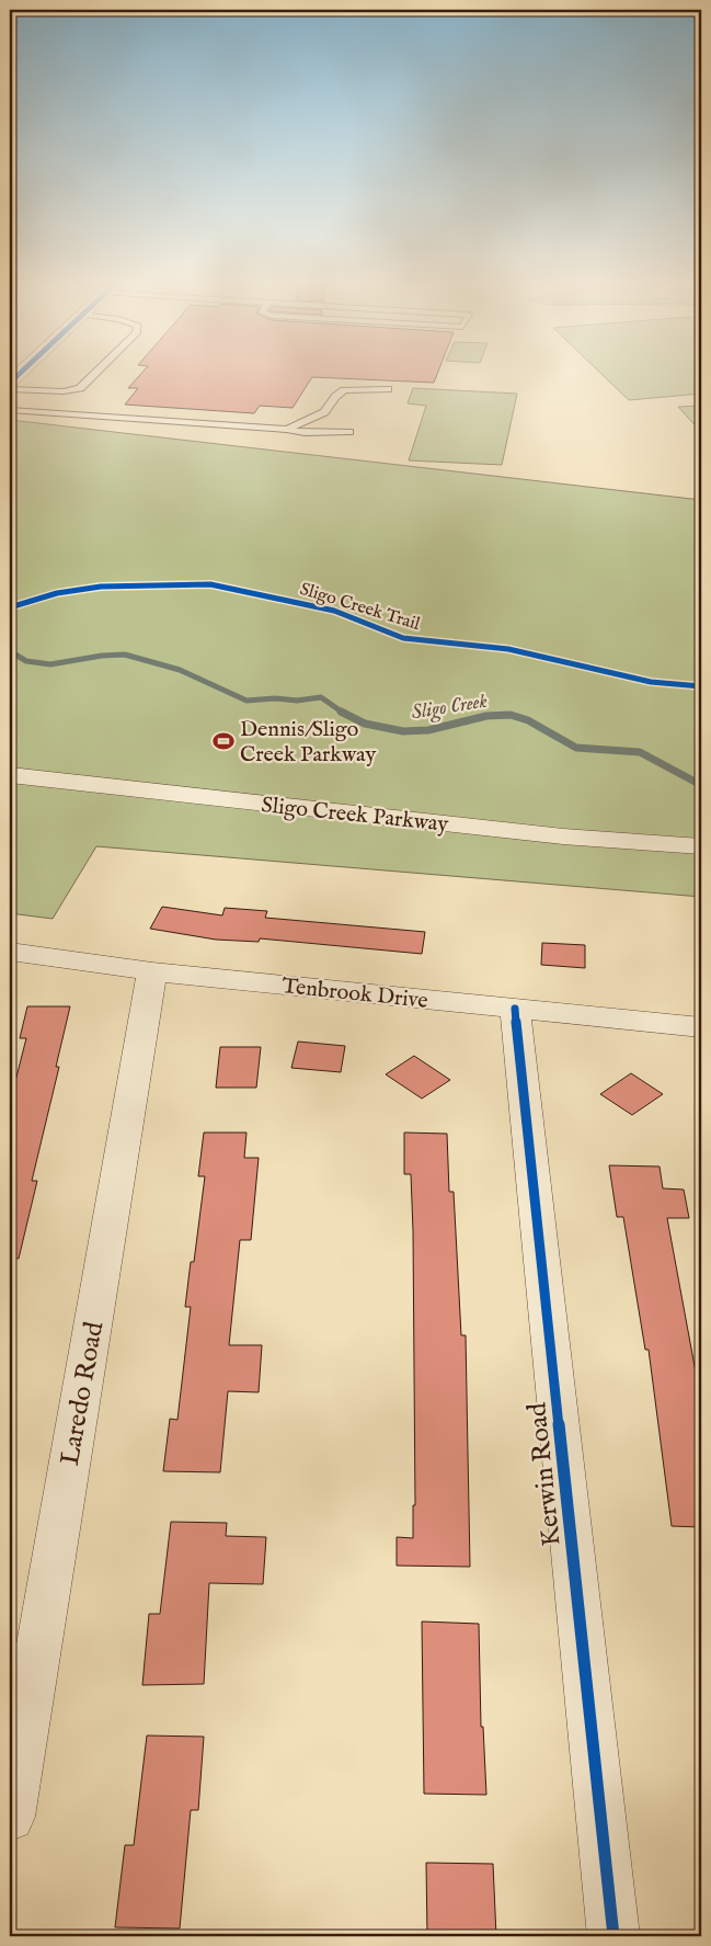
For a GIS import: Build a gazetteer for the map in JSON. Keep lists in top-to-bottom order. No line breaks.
{"streets":{"street":["Sligo Creek Parkway","Tenbrook Drive","Laredo Road","Kerwin Road"],"cycle path":["Sligo Creek Trail"]},"crossings":[["Tenbrook Drive","Laredo Road"],["Tenbrook Drive","Kerwin Road"]],"water":["Sligo Creek"],"places":{"sports":["Dennis/Sligo Creek Parkway"]}}
